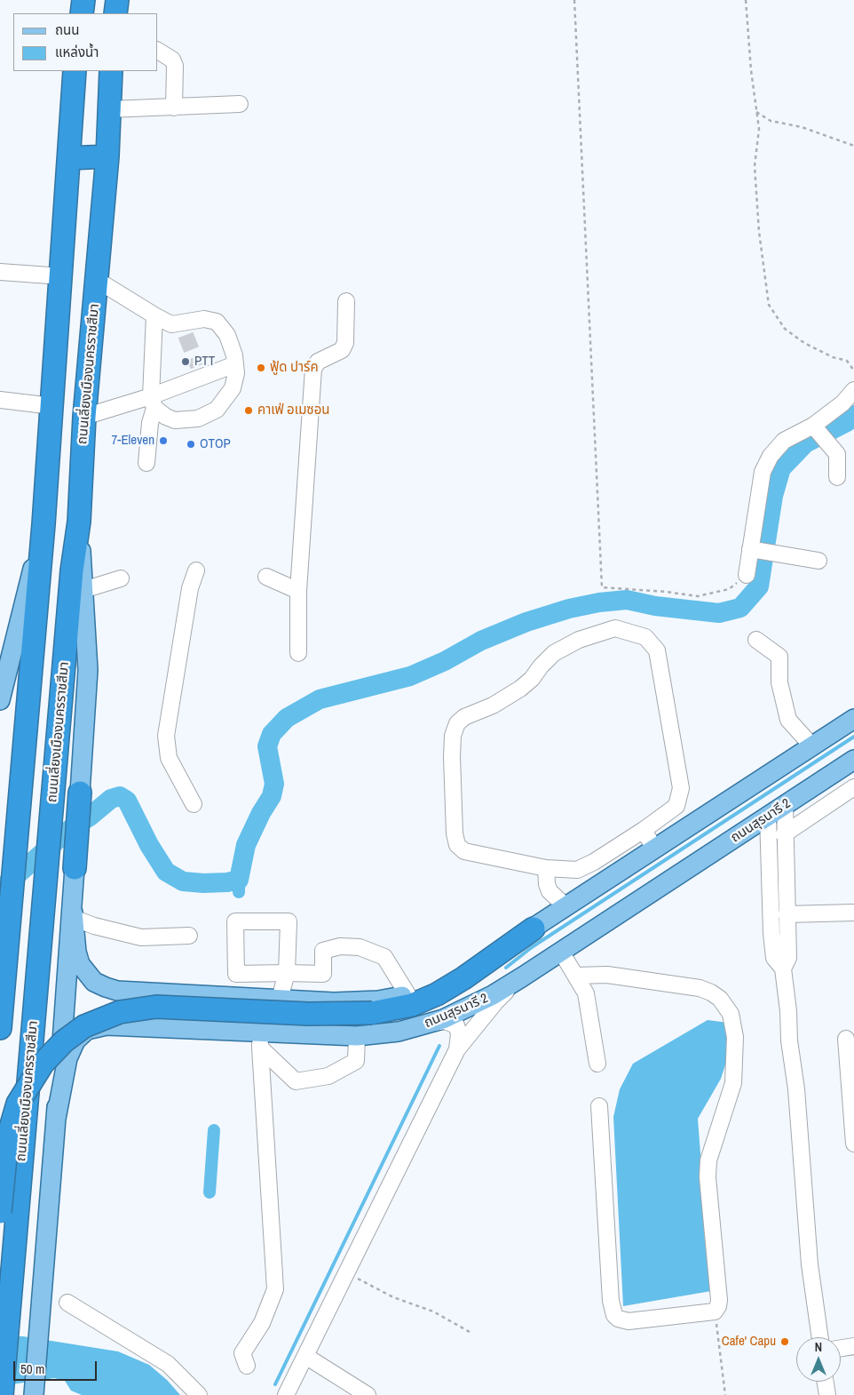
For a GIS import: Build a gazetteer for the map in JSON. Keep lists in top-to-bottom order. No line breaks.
{"streets":{"highway":["ถนนเลี่ยงเมืองนครราชสีมา"],"main road":["ถนนสุรนารี 2"]},"places":["PTT","ฟู้ด ปาร์ค","คาเฟ่ อเมซอน","7-Eleven","OTOP","Cafe' Capu"],"legend":["ถนน","แหล่งน้ำ"],"scale_bar":"50 m","north":"top"}
